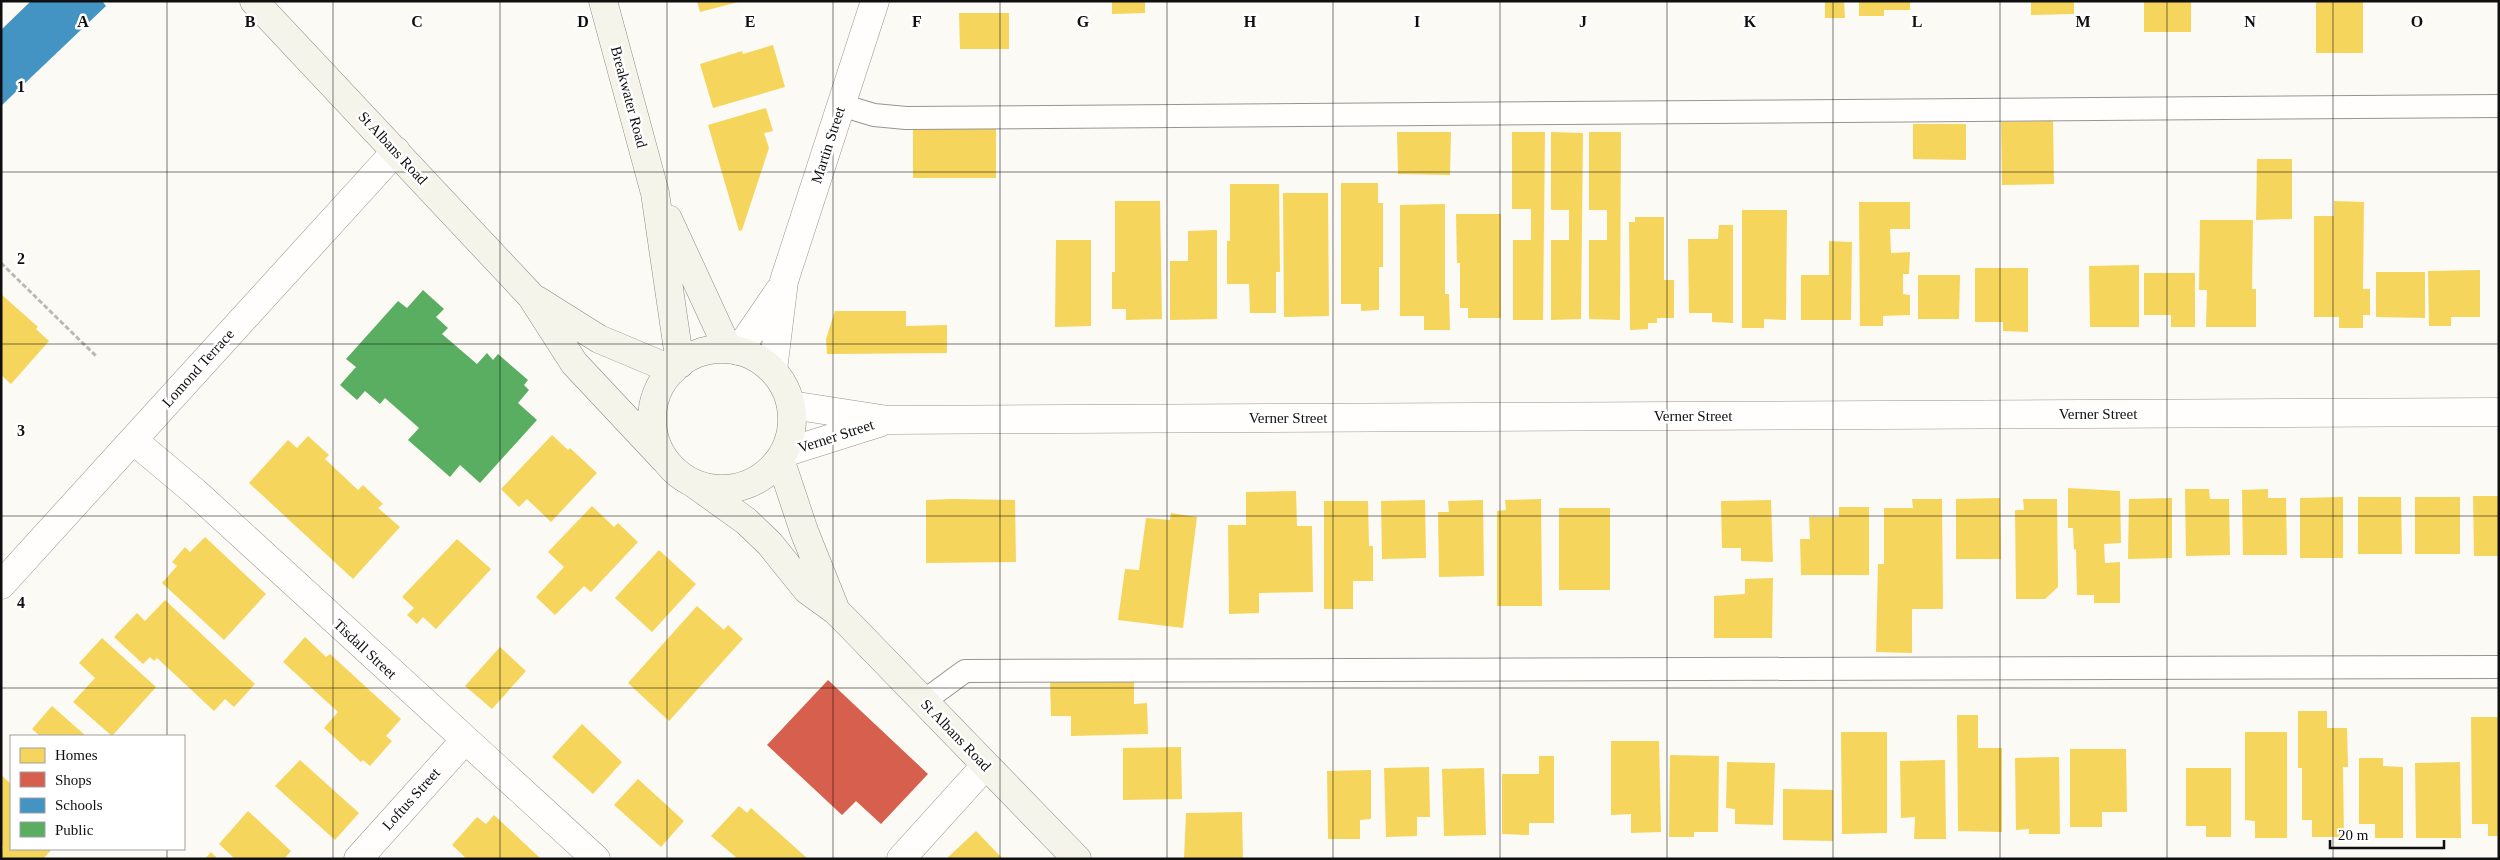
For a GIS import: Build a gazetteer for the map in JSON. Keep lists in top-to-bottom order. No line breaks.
{"streets":{"street":["Breakwater Road","Martin Street","St Albans Road","Lomond Terrace","Verner Street","Tisdall Street","Loftus Street"]},"crossings":[["Breakwater Road","Martin Street"],["Breakwater Road","St Albans Road"],["Breakwater Road","Verner Street"],["Martin Street","St Albans Road"],["Martin Street","Verner Street"],["St Albans Road","Lomond Terrace"],["St Albans Road","Verner Street"],["Lomond Terrace","Tisdall Street"],["Tisdall Street","Loftus Street"]],"legend":["Homes","Shops","Schools","Public"],"scale_bar":"20 m","grid":{"columns":["A","B","C","D","E","F","G","H","I","J","K","L","M","N","O"],"rows":["1","2","3","4"]}}
